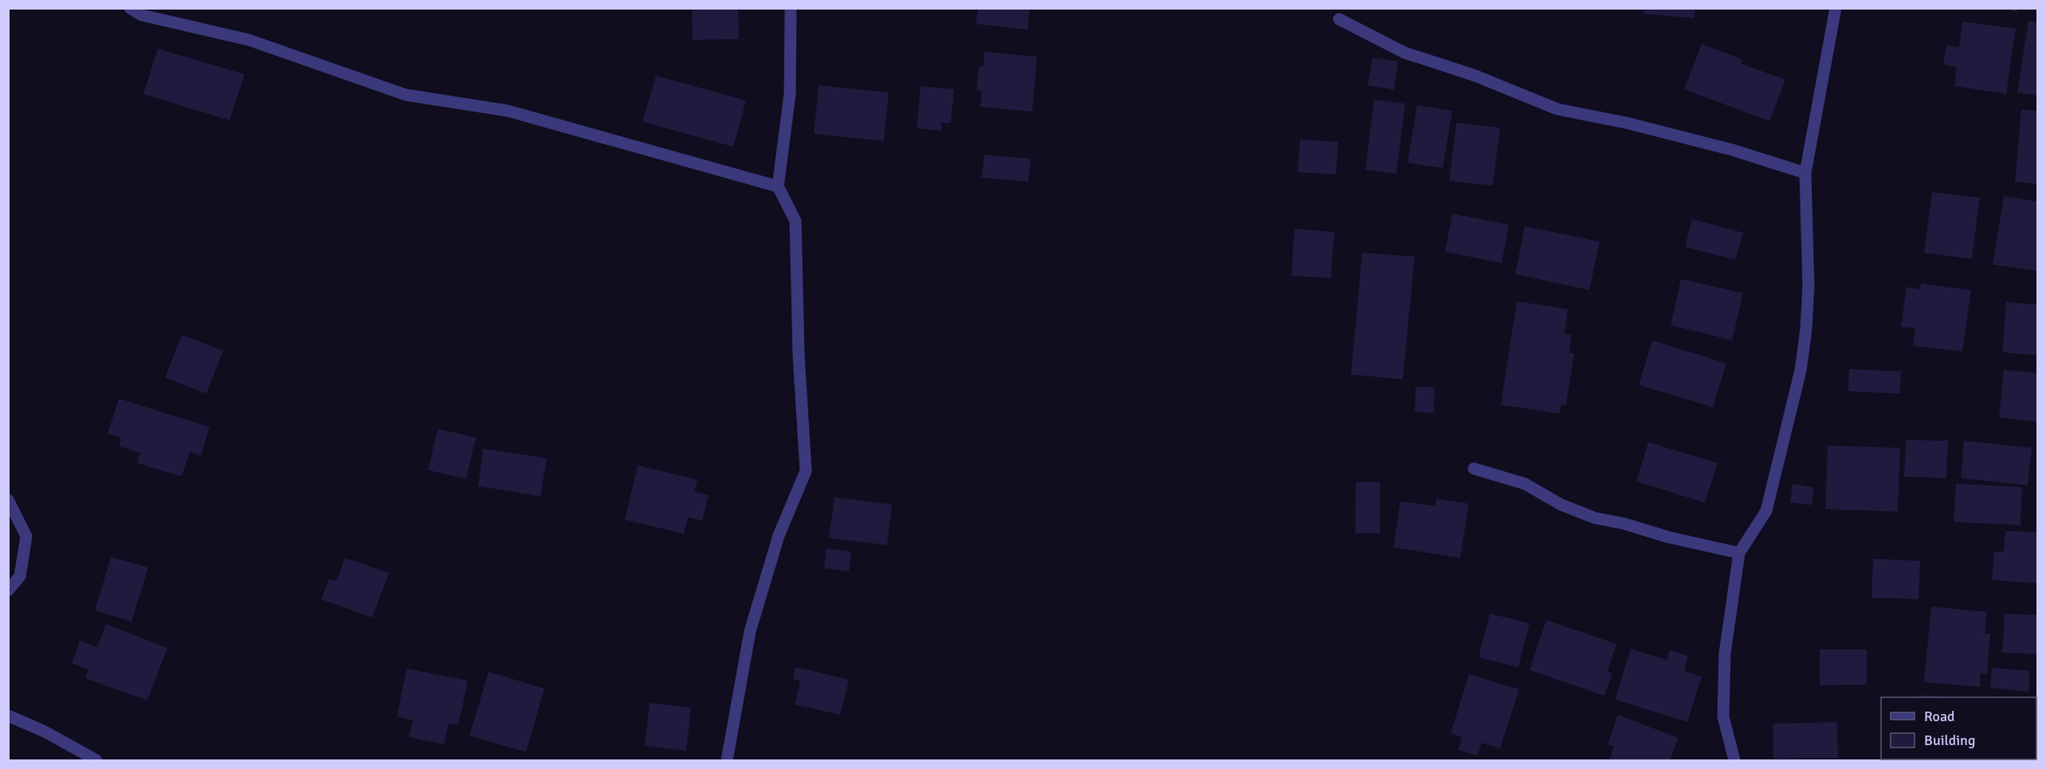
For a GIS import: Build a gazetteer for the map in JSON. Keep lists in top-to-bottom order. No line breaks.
{"legend":["Road","Building"]}
